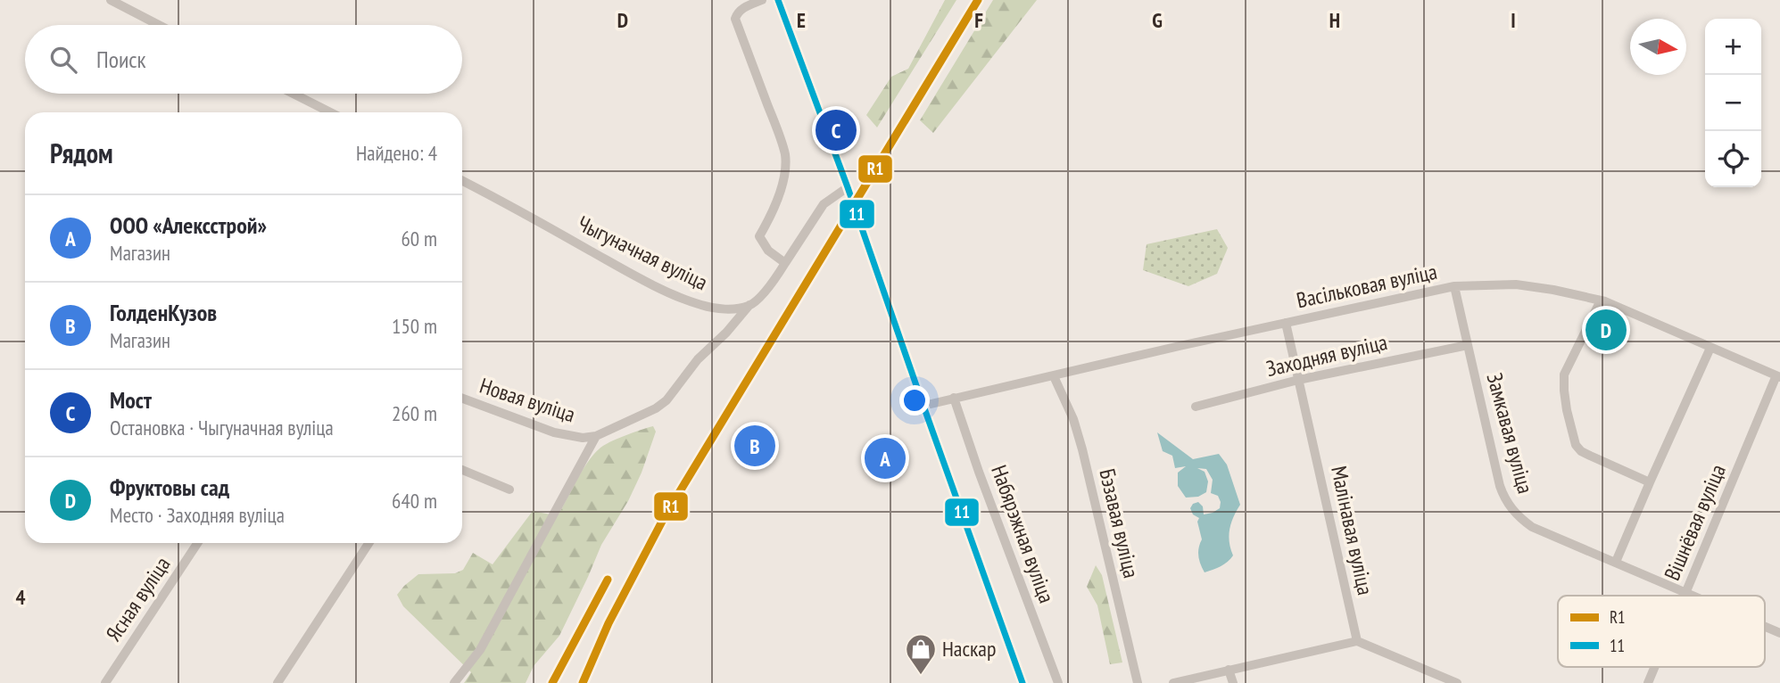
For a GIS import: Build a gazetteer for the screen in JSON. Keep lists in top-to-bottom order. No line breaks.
{"streets":{"street":["Чыгуначная вуліца","Васільковая вуліца","Заходняя вуліца","Новая вуліца","Замкавая вуліца","Вішнёвая вуліца","Бэзавая вуліца","Малінавая вуліца","Набярэжная вуліца","Ясная вуліца"]},"crossings":[["Чыгуначная вуліца","Новая вуліца"],["Васільковая вуліца","Замкавая вуліца"],["Васільковая вуліца","Вішнёвая вуліца"],["Васільковая вуліца","Бэзавая вуліца"],["Васільковая вуліца","Малінавая вуліца"],["Васільковая вуліца","Набярэжная вуліца"],["Заходняя вуліца","Замкавая вуліца"],["Заходняя вуліца","Малінавая вуліца"],["Замкавая вуліца","Вішнёвая вуліца"]],"places":{"shop":["Наскар"]},"lines":["transit line R1","transit line 11"],"legend":["R1","11"],"north":"right","page":{"map_buttons":["+","−"],"search":"Поиск","pins":["C","D","B","A"],"heading":["Рядом","Найдено: 4"],"list":[{"mark":"A","name":"ООО «Алексстрой»","note":"Магазин","value":"60 m"},{"mark":"B","name":"ГолденКузов","note":"Магазин","value":"150 m"},{"mark":"C","name":"Мост","note":"Остановка · Чыгуначная вуліца","value":"260 m"},{"mark":"D","name":"Фруктовы сад","note":"Место · Заходняя вуліца","value":"640 m"}]},"grid":{"columns":["D","E","F","G","H","I"],"rows":["4"]}}
